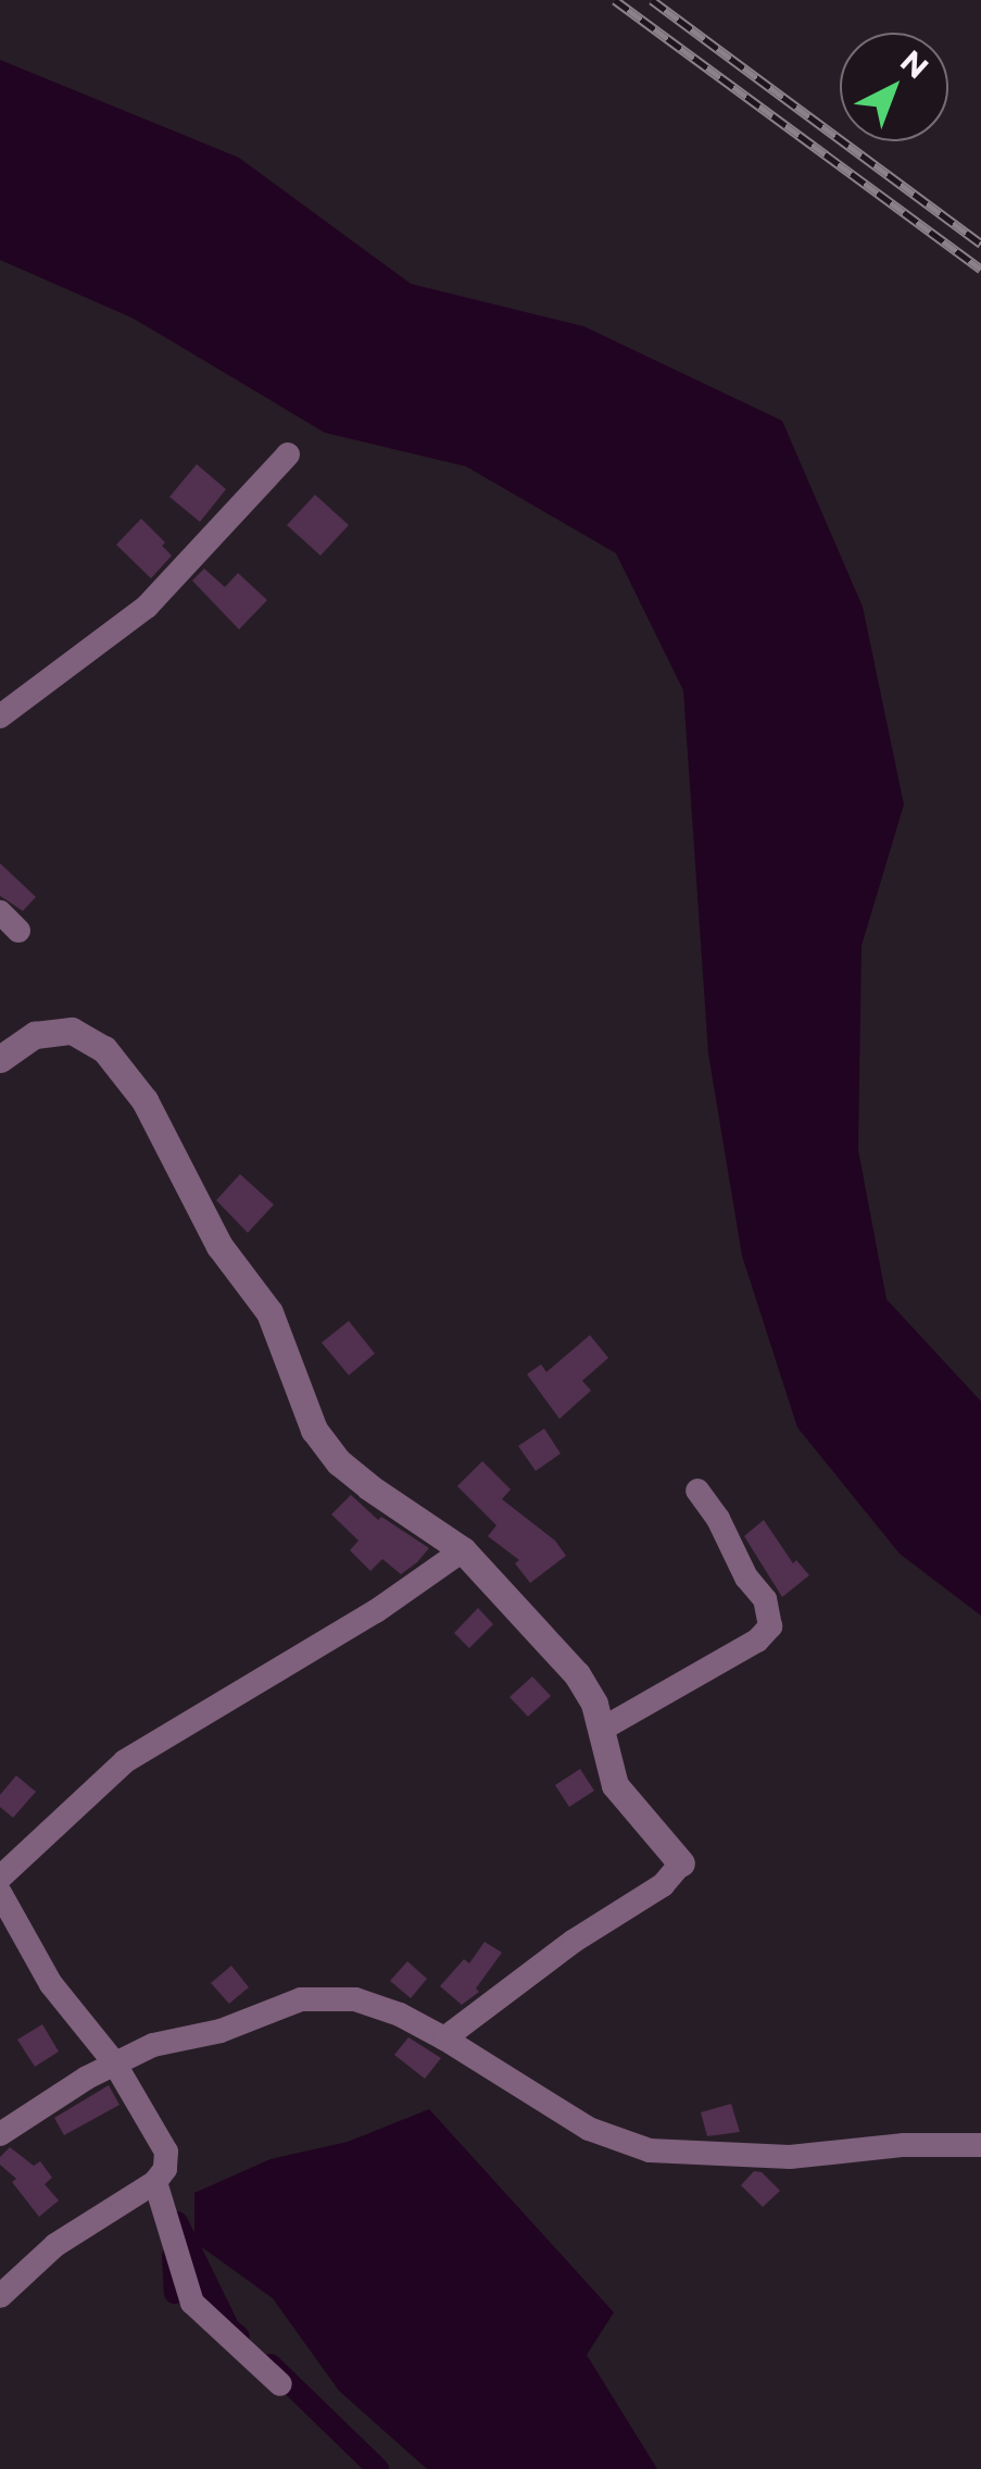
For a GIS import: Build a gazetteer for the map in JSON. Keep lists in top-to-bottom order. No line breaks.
{"north":"top right"}
